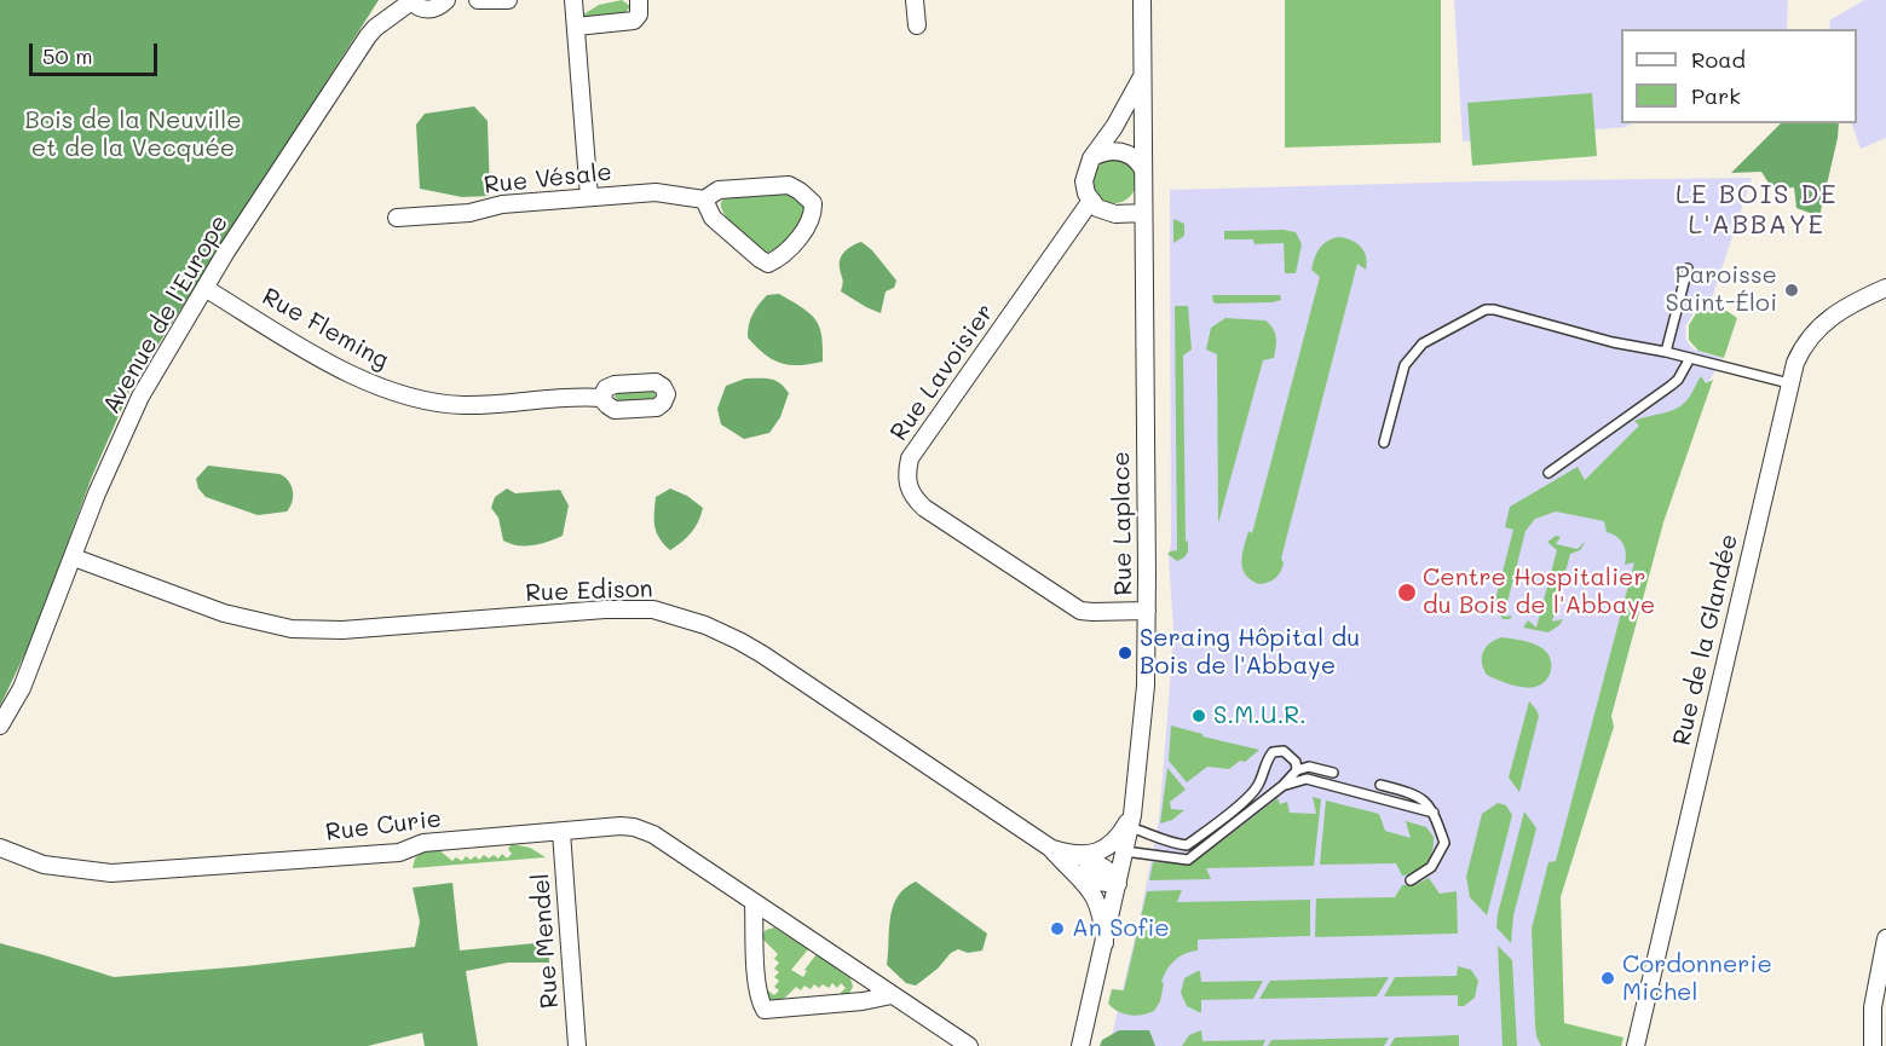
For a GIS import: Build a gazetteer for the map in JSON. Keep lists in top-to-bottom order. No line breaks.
{"streets":{"street":["Rue Vésale","Avenue de l'Europe","Rue Fleming","Rue Lavoisier","Rue Laplace","Rue Edison","Rue de la Glandée","Rue Curie","Rue Mendel"]},"crossings":[["Avenue de l'Europe","Rue Fleming"],["Avenue de l'Europe","Rue Edison"],["Rue Lavoisier","Rue Laplace"],["Rue Laplace","Rue Edison"],["Rue Curie","Rue Mendel"]],"districts":["LE BOIS DE L'ABBAYE"],"parks":["Bois de la Neuville et de la Vecquée"],"places":["Paroisse Saint-Éloi","Centre Hospitalier du Bois de l'Abbaye","Seraing Hôpital du Bois de l'Abbaye","S.M.U.R.","An Sofie","Cordonnerie Michel"],"legend":["Road","Park"],"scale_bar":"50 m"}
